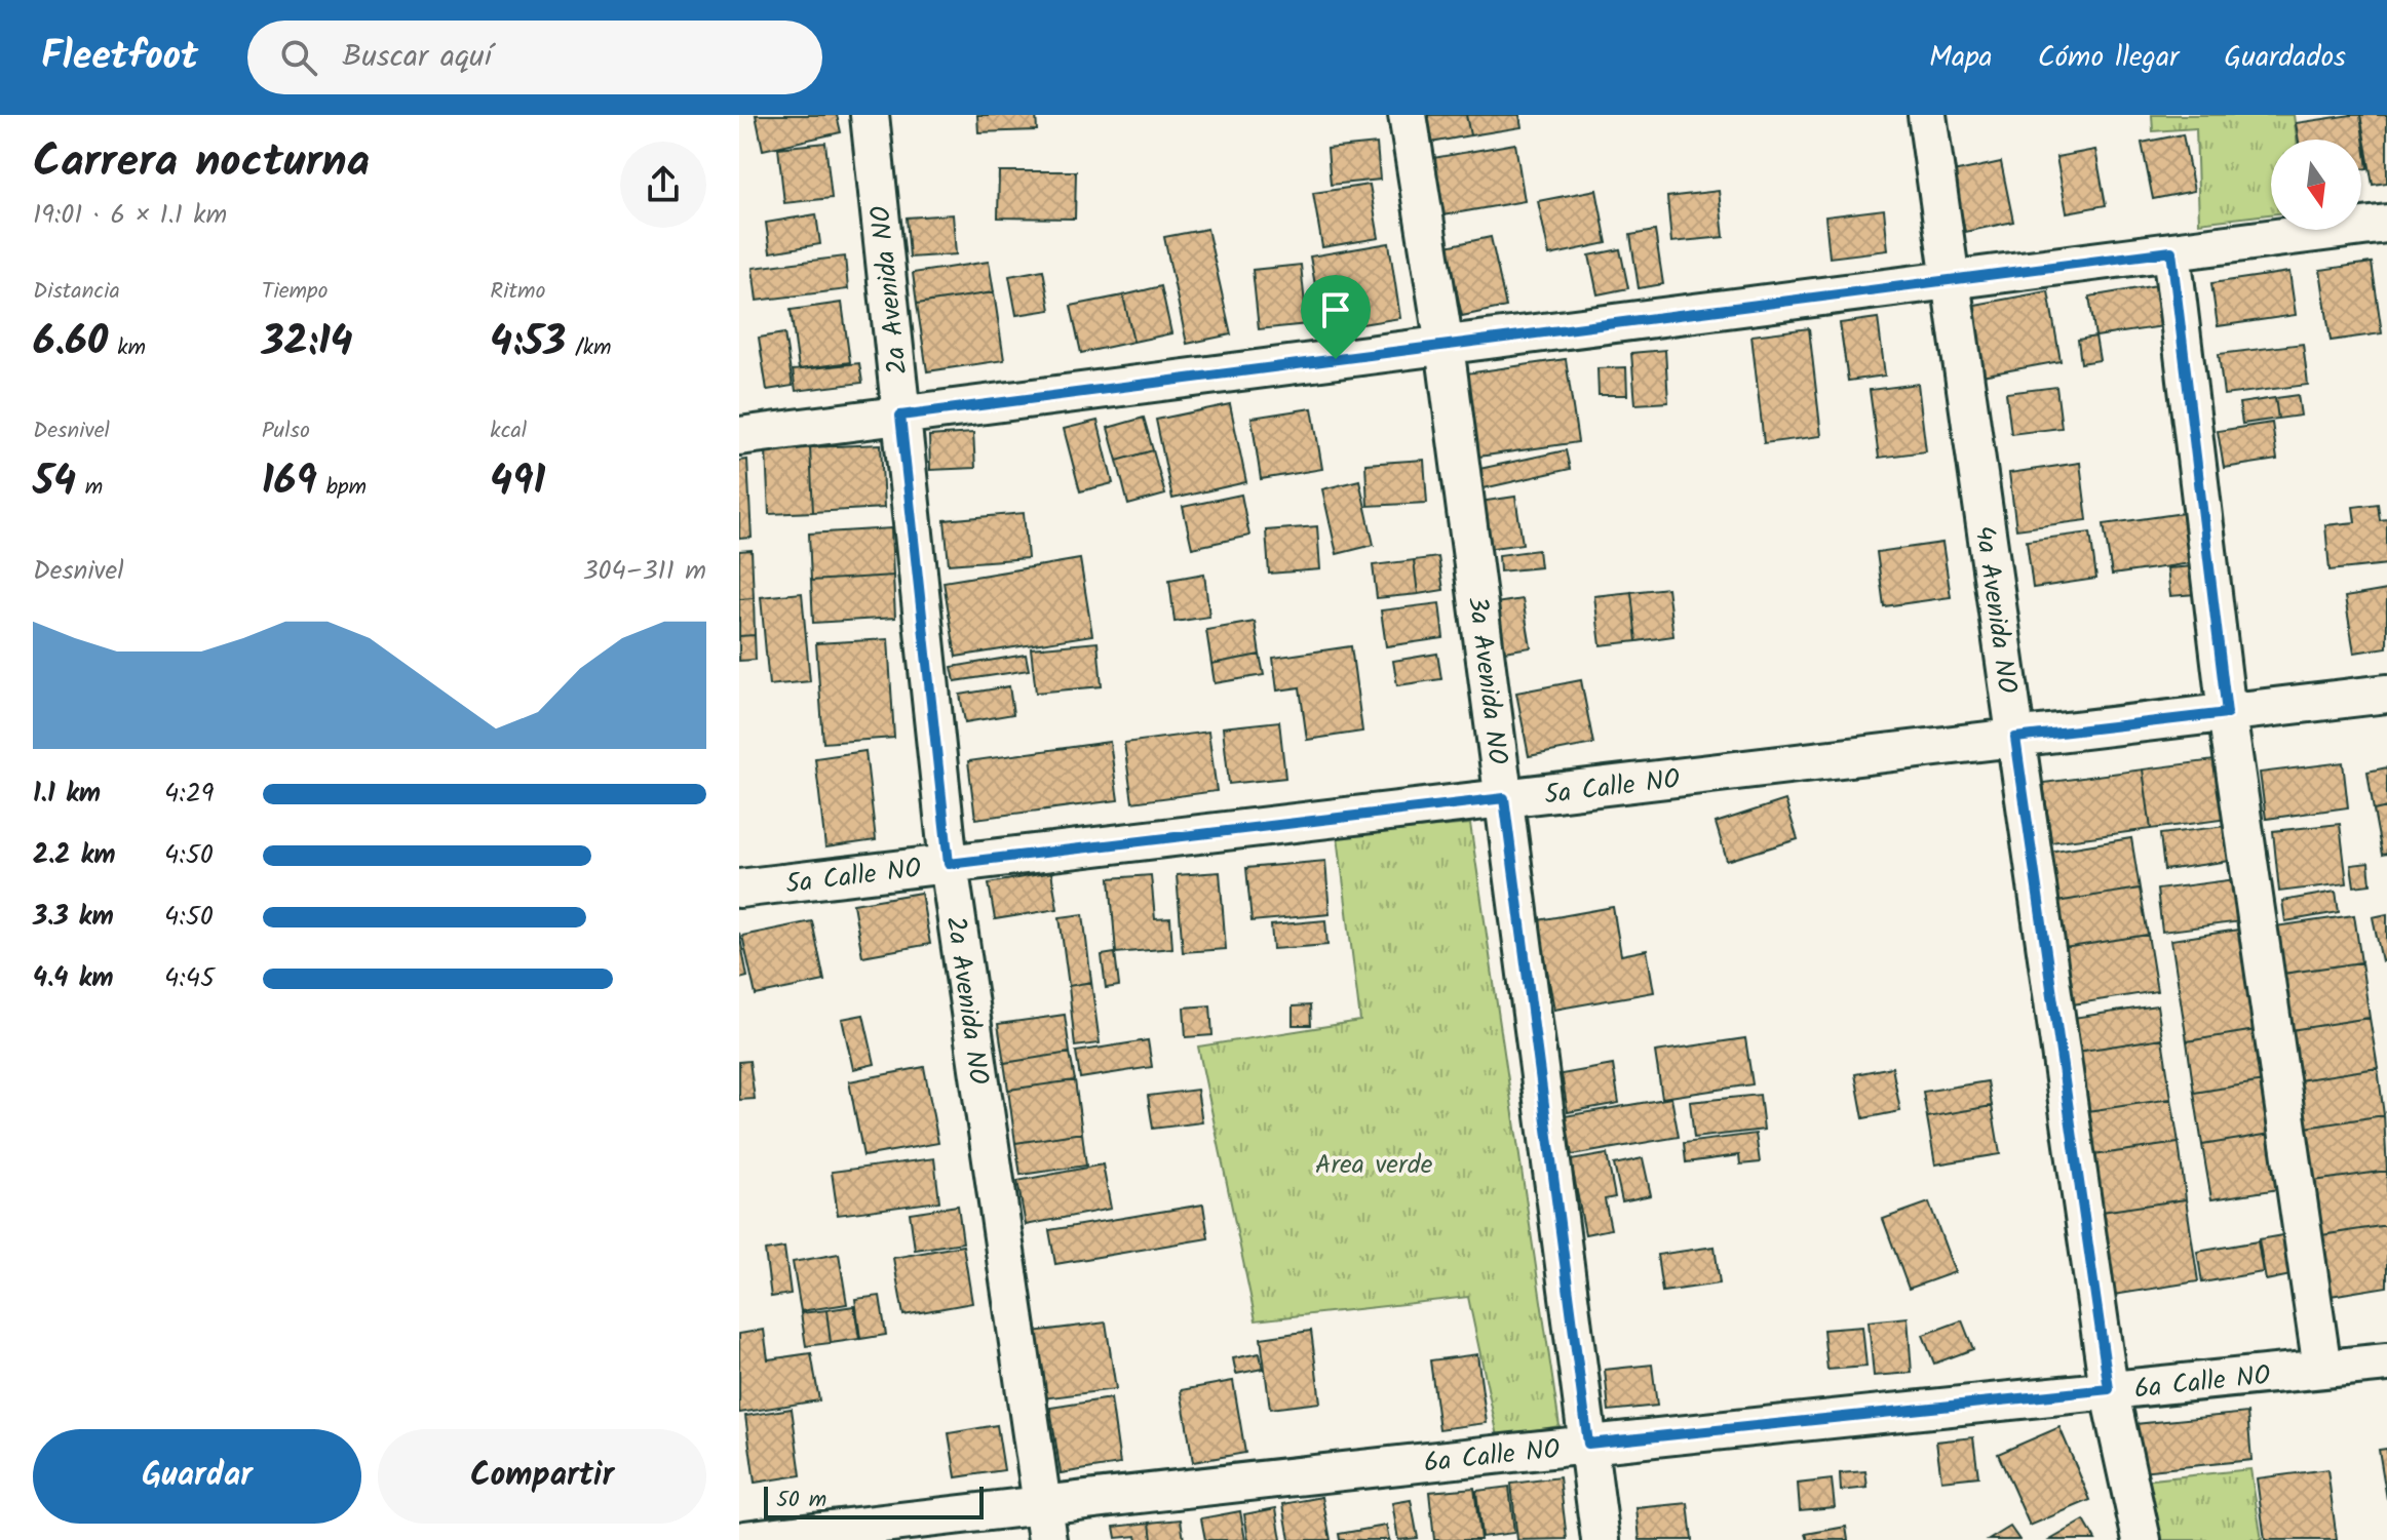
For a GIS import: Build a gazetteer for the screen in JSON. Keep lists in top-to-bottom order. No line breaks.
{"streets":{"street":["2a Avenida NO","4a Avenida NO","3a Avenida NO","5a Calle NO","6a Calle NO"]},"crossings":[["2a Avenida NO","5a Calle NO"],["2a Avenida NO","6a Calle NO"],["4a Avenida NO","5a Calle NO"],["4a Avenida NO","6a Calle NO"],["3a Avenida NO","5a Calle NO"],["3a Avenida NO","6a Calle NO"]],"parks":["Area verde"],"scale_bar":"50 m","north":"bottom","page":{"header":"Fleetfoot","search":"Buscar aquí","nav":["Mapa","Cómo llegar","Guardados"],"heading":["Carrera nocturna","19:01 · 6 × 1.1 km"],"stats":[["Distancia","6.60 km"],["Tiempo","32:14"],["Ritmo","4:53 /km"],["Desnivel","54 m"],["Pulso","169 bpm"],["kcal","491"]],"chart":["Desnivel","304–311 m"],"list":[{"name":"1.1 km","note":"4:29"},{"name":"2.2 km","note":"4:50"},{"name":"3.3 km","note":"4:50"},{"name":"4.4 km","note":"4:45"}],"buttons":["Guardar","Compartir"],"scale":"50 m"}}
